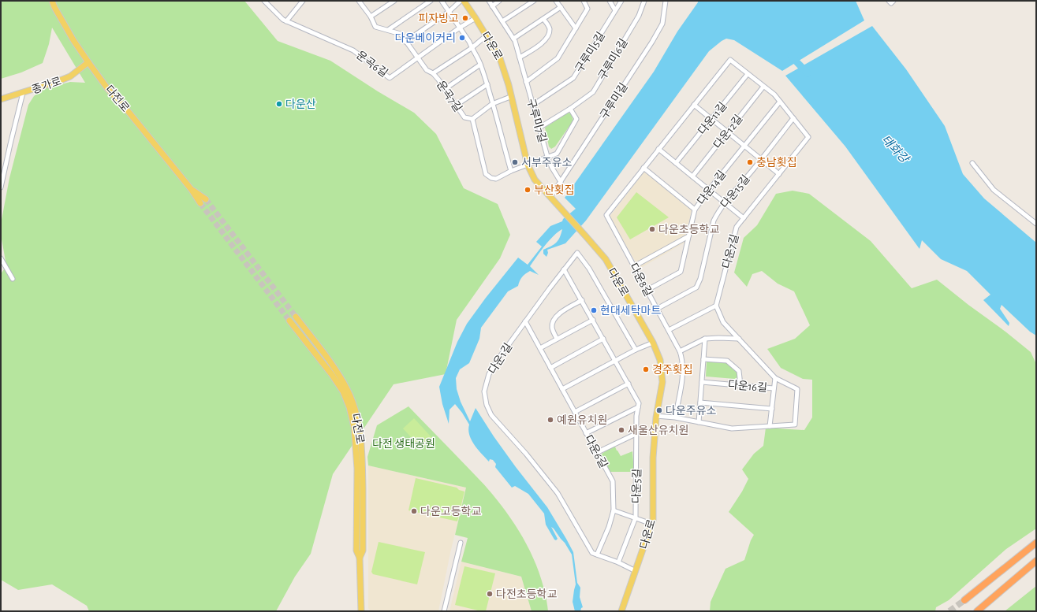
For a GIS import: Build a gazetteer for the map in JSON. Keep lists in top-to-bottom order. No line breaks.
{"streets":{"main road":["다운로","종가로","다전로"],"street":["구루미5길","구루미6길","운곡6길","운곡7길","구루미길","다운11길","구루미7길","다운12길","다운14길","다운15길","다운7길","다운8길","다운1길","다운16길","다운6길","다운5길"]},"crossings":[["다운로","운곡6길"],["다운로","운곡7길"],["다운로","구루미길"],["다운로","다운1길"],["구루미5길","구루미7길"],["구루미6길","구루미7길"],["운곡6길","운곡7길"],["종가로","다전로"],["구루미길","구루미7길"],["다운11길","다운7길"],["다운12길","다운7길"],["다운14길","다운7길"],["다운14길","다운8길"],["다운15길","다운7길"],["다운15길","다운8길"],["다운7길","다운8길"],["다운1길","다운6길"],["다운1길","다운5길"]],"water":["태화강"],"parks":["다전 생태공원"],"places":["피자빙고","다운베이커리","다운산","서부주유소","충남횟집","부산횟집","다운초등학교","현대세탁마트","경주횟집","다운주유소","예원유치원","새울산유치원","다운고등학교","다전초등학교"]}
